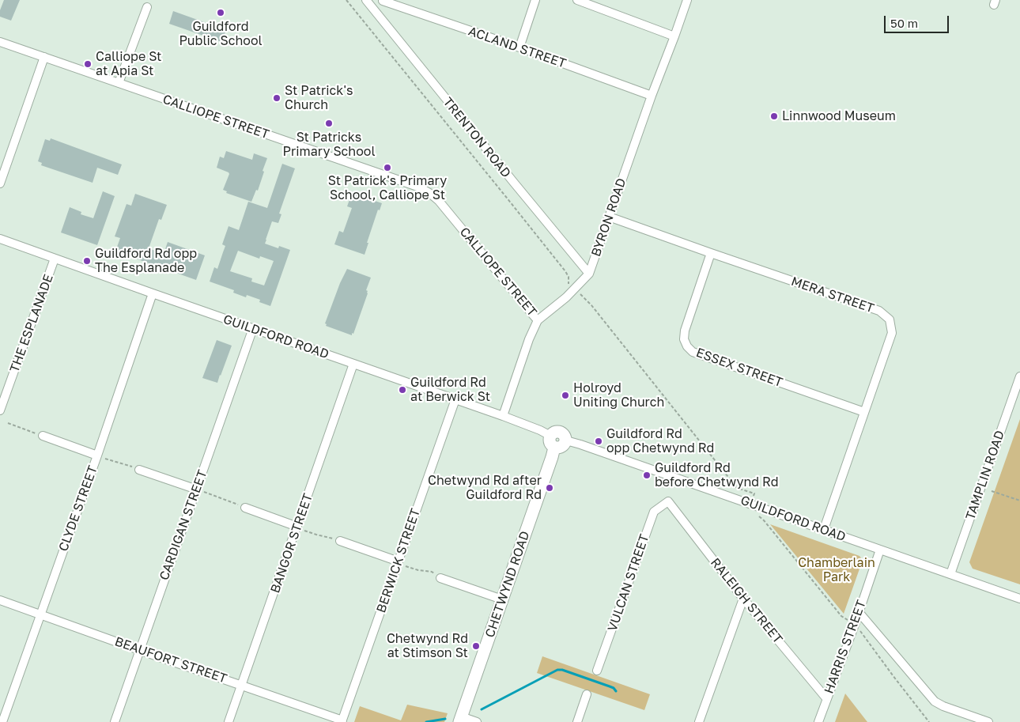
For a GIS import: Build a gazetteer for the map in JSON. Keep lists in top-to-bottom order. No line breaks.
{"streets":{"street":["ACLAND STREET","CALLIOPE STREET","TRENTON ROAD","BYRON ROAD","MERA STREET","THE ESPLANADE","GUILDFORD ROAD","ESSEX STREET","TAMPLIN ROAD","CLYDE STREET","CARDIGAN STREET","BANGOR STREET","BERWICK STREET","VULCAN STREET","CHETWYND ROAD","RALEIGH STREET","HARRIS STREET","BEAUFORT STREET"]},"crossings":[["ACLAND STREET","BYRON ROAD"],["CALLIOPE STREET","BYRON ROAD"],["TRENTON ROAD","BYRON ROAD"],["BYRON ROAD","MERA STREET"],["BYRON ROAD","GUILDFORD ROAD"],["MERA STREET","GUILDFORD ROAD"],["MERA STREET","ESSEX STREET"],["THE ESPLANADE","GUILDFORD ROAD"],["GUILDFORD ROAD","TAMPLIN ROAD"],["GUILDFORD ROAD","CLYDE STREET"],["GUILDFORD ROAD","CARDIGAN STREET"],["GUILDFORD ROAD","BANGOR STREET"],["GUILDFORD ROAD","BERWICK STREET"],["GUILDFORD ROAD","CHETWYND ROAD"],["GUILDFORD ROAD","HARRIS STREET"],["CLYDE STREET","BEAUFORT STREET"],["CARDIGAN STREET","BEAUFORT STREET"],["BANGOR STREET","BEAUFORT STREET"],["BERWICK STREET","BEAUFORT STREET"],["VULCAN STREET","RALEIGH STREET"],["RALEIGH STREET","HARRIS STREET"]],"parks":["Chamberlain Park"],"places":["Guildford Public School","Calliope St at Apia St","St Patrick's Church","Linnwood Museum","St Patricks Primary School","St Patrick's Primary School, Calliope St","Guildford Rd opp The Esplanade","Guildford Rd at Berwick St","Holroyd Uniting Church","Guildford Rd opp Chetwynd Rd","Guildford Rd before Chetwynd Rd","Chetwynd Rd after Guildford Rd","Chetwynd Rd at Stimson St"],"scale_bar":"50 m"}
